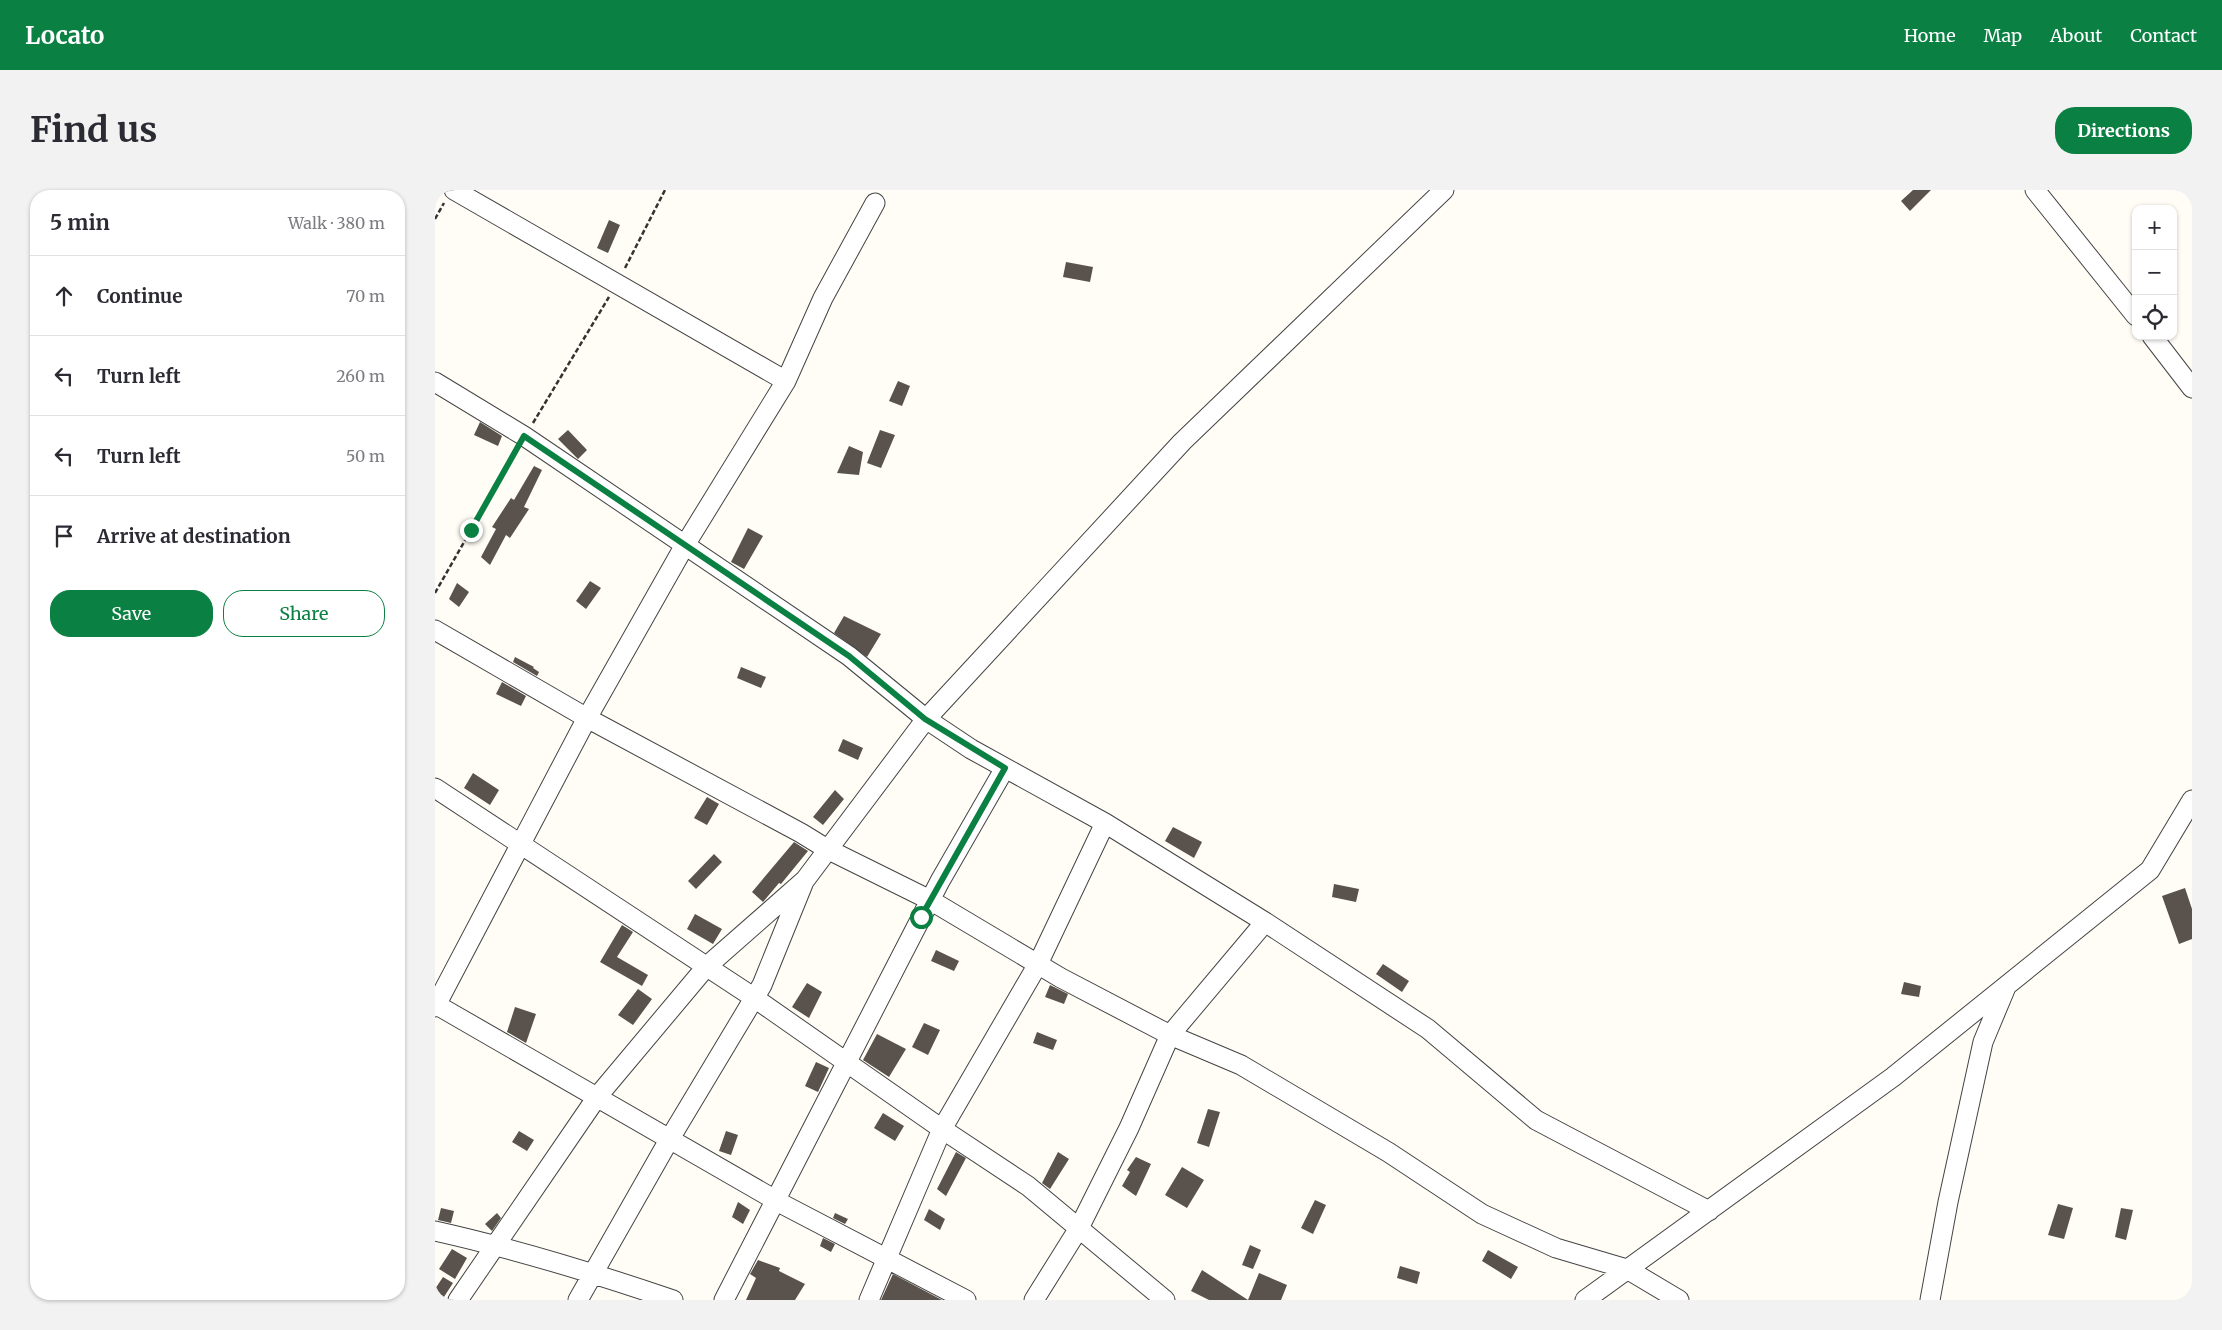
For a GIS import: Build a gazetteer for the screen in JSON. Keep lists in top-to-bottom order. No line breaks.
{"page":{"header":"Locato","nav":["Home","Map","About","Contact"],"buttons":["Directions",["Save","Share"]],"title":"Find us","heading":["5 min","Walk · 380 m"],"map_buttons":["+","−"],"list":[["Continue","70 m"],["Turn left","260 m"],["Turn left","50 m"],"Arrive at destination"]}}
